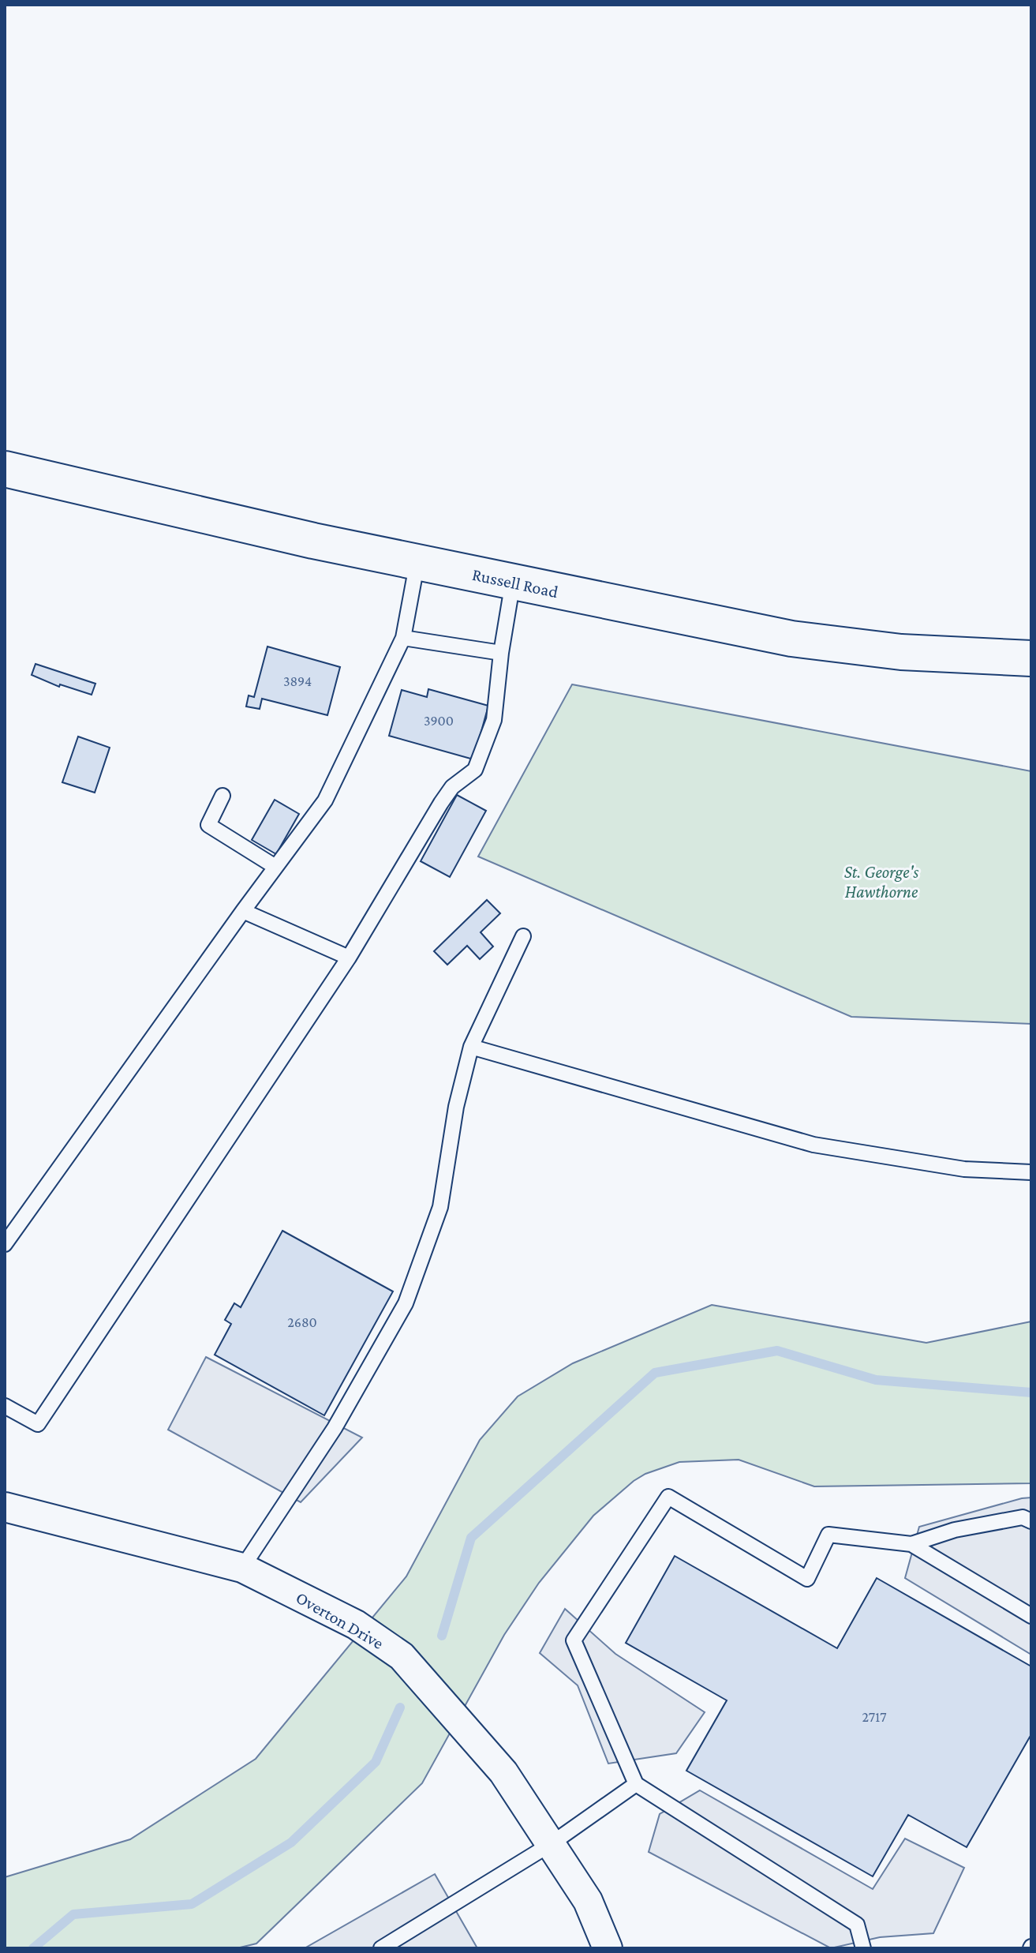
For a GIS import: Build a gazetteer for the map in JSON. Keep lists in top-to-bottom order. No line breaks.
{"streets":{"main road":["Russell Road"],"street":["Overton Drive"]},"parks":["St. George's Hawthorne"],"house_numbers":["3894","3900","2680","2717"]}
